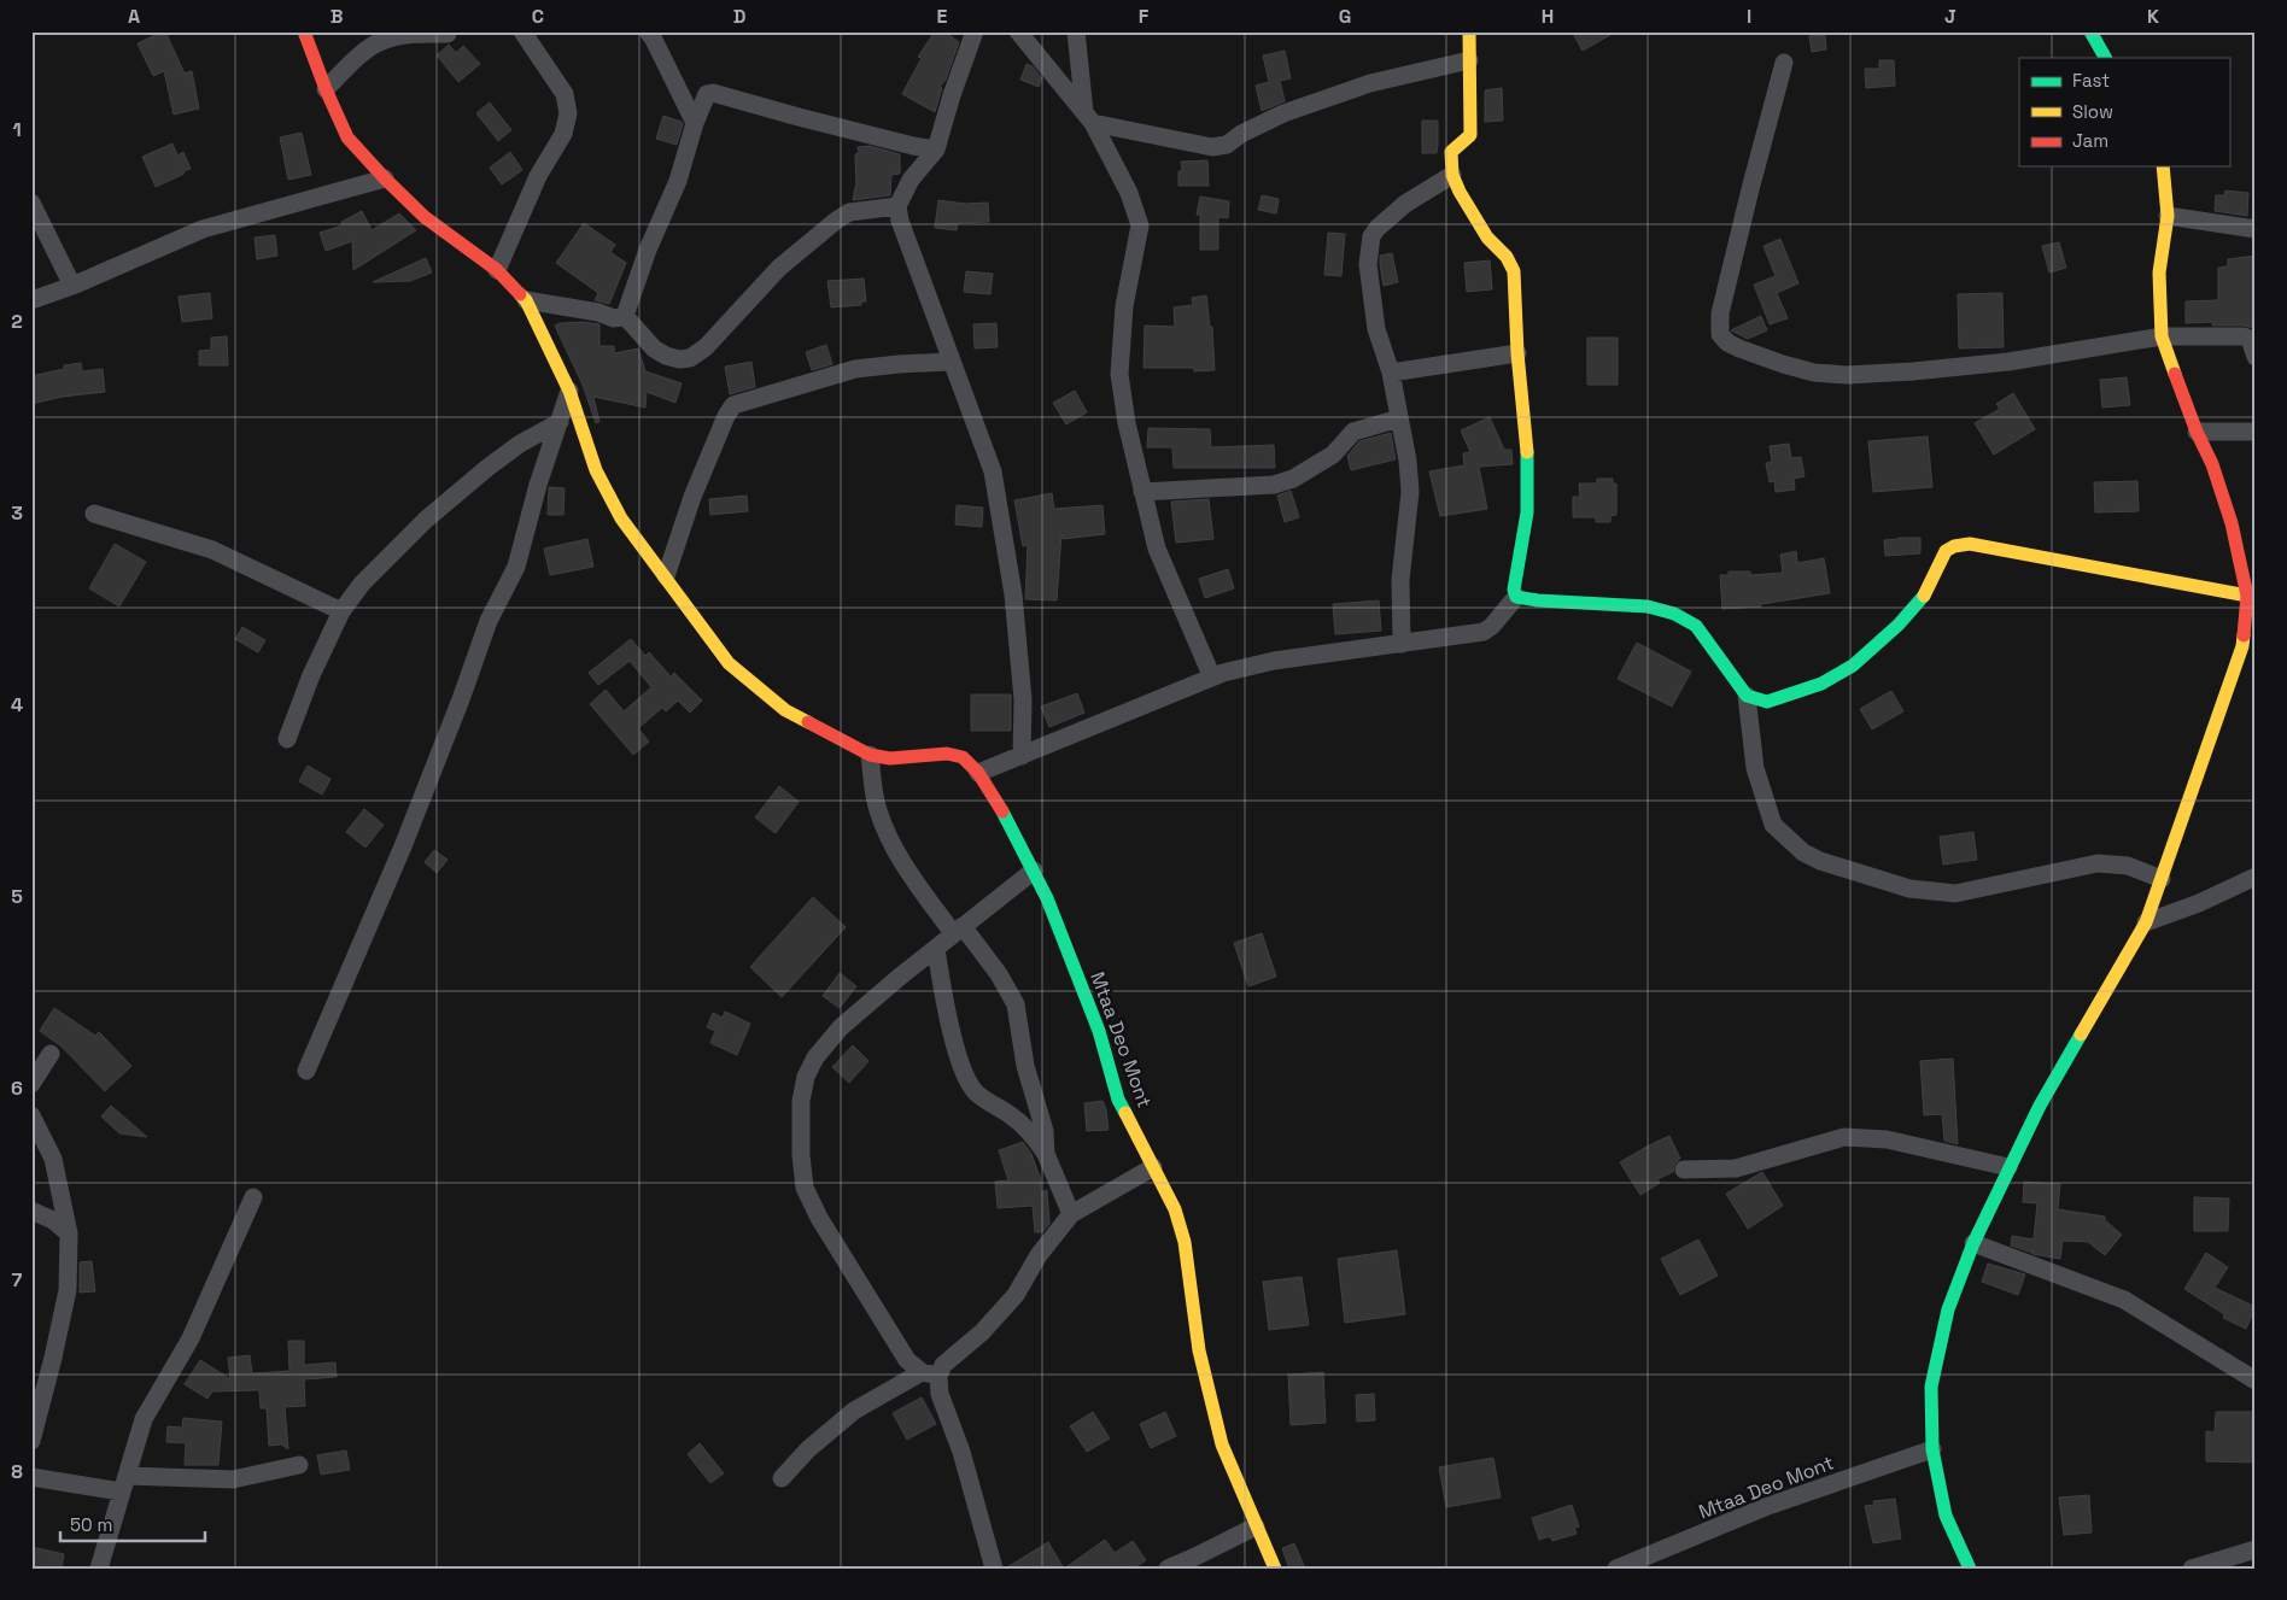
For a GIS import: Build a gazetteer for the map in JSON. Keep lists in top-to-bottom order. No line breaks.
{"streets":{"street":["Mtaa Deo Mont"]},"legend":["Fast","Slow","Jam"],"scale_bar":"50 m","grid":{"columns":["A","B","C","D","E","F","G","H","I","J","K"],"rows":["1","2","3","4","5","6","7","8"]}}
